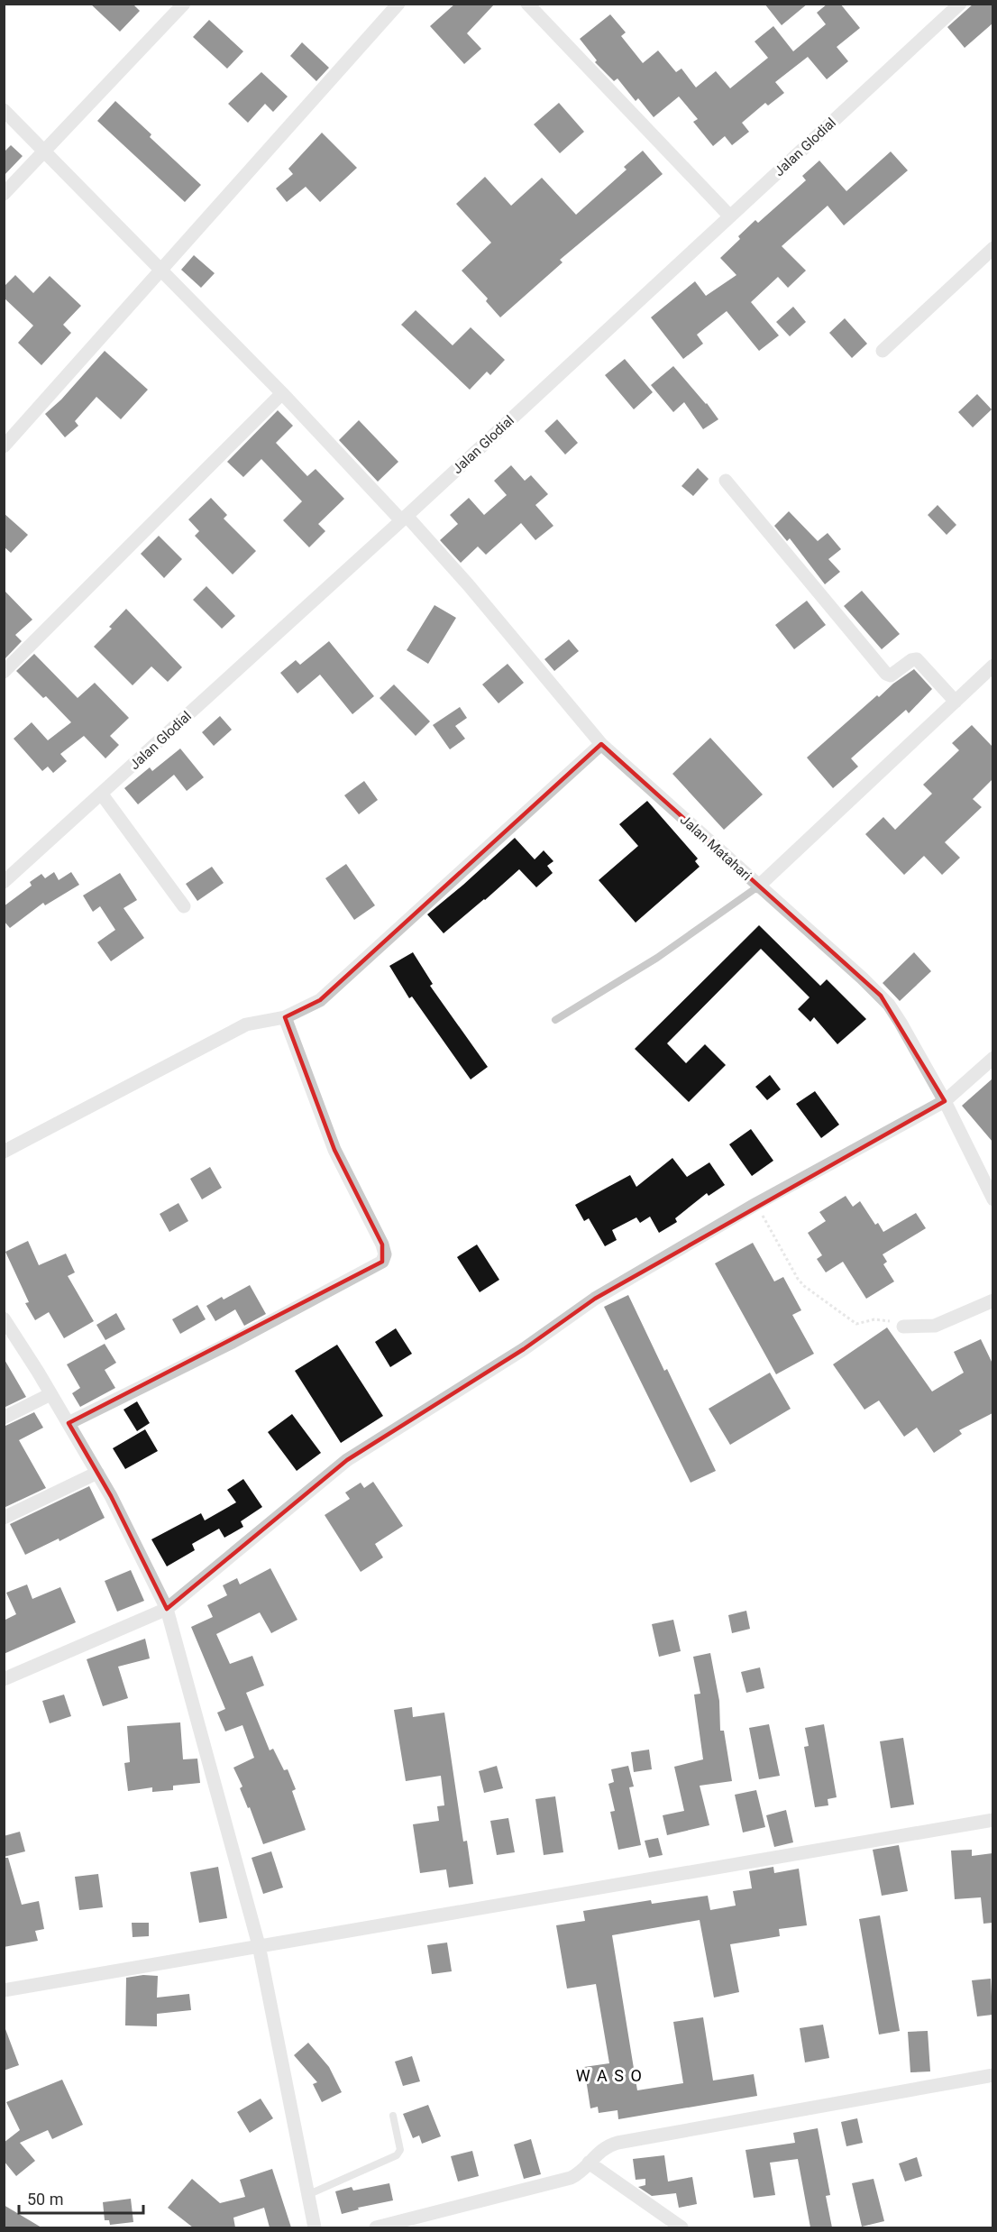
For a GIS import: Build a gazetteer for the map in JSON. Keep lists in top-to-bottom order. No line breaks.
{"streets":{"street":["Jalan Glodial","Jalan Matahari"]},"crossings":[["Jalan Glodial","Jalan Matahari"]],"districts":["W A S O"],"scale_bar":"50 m"}
